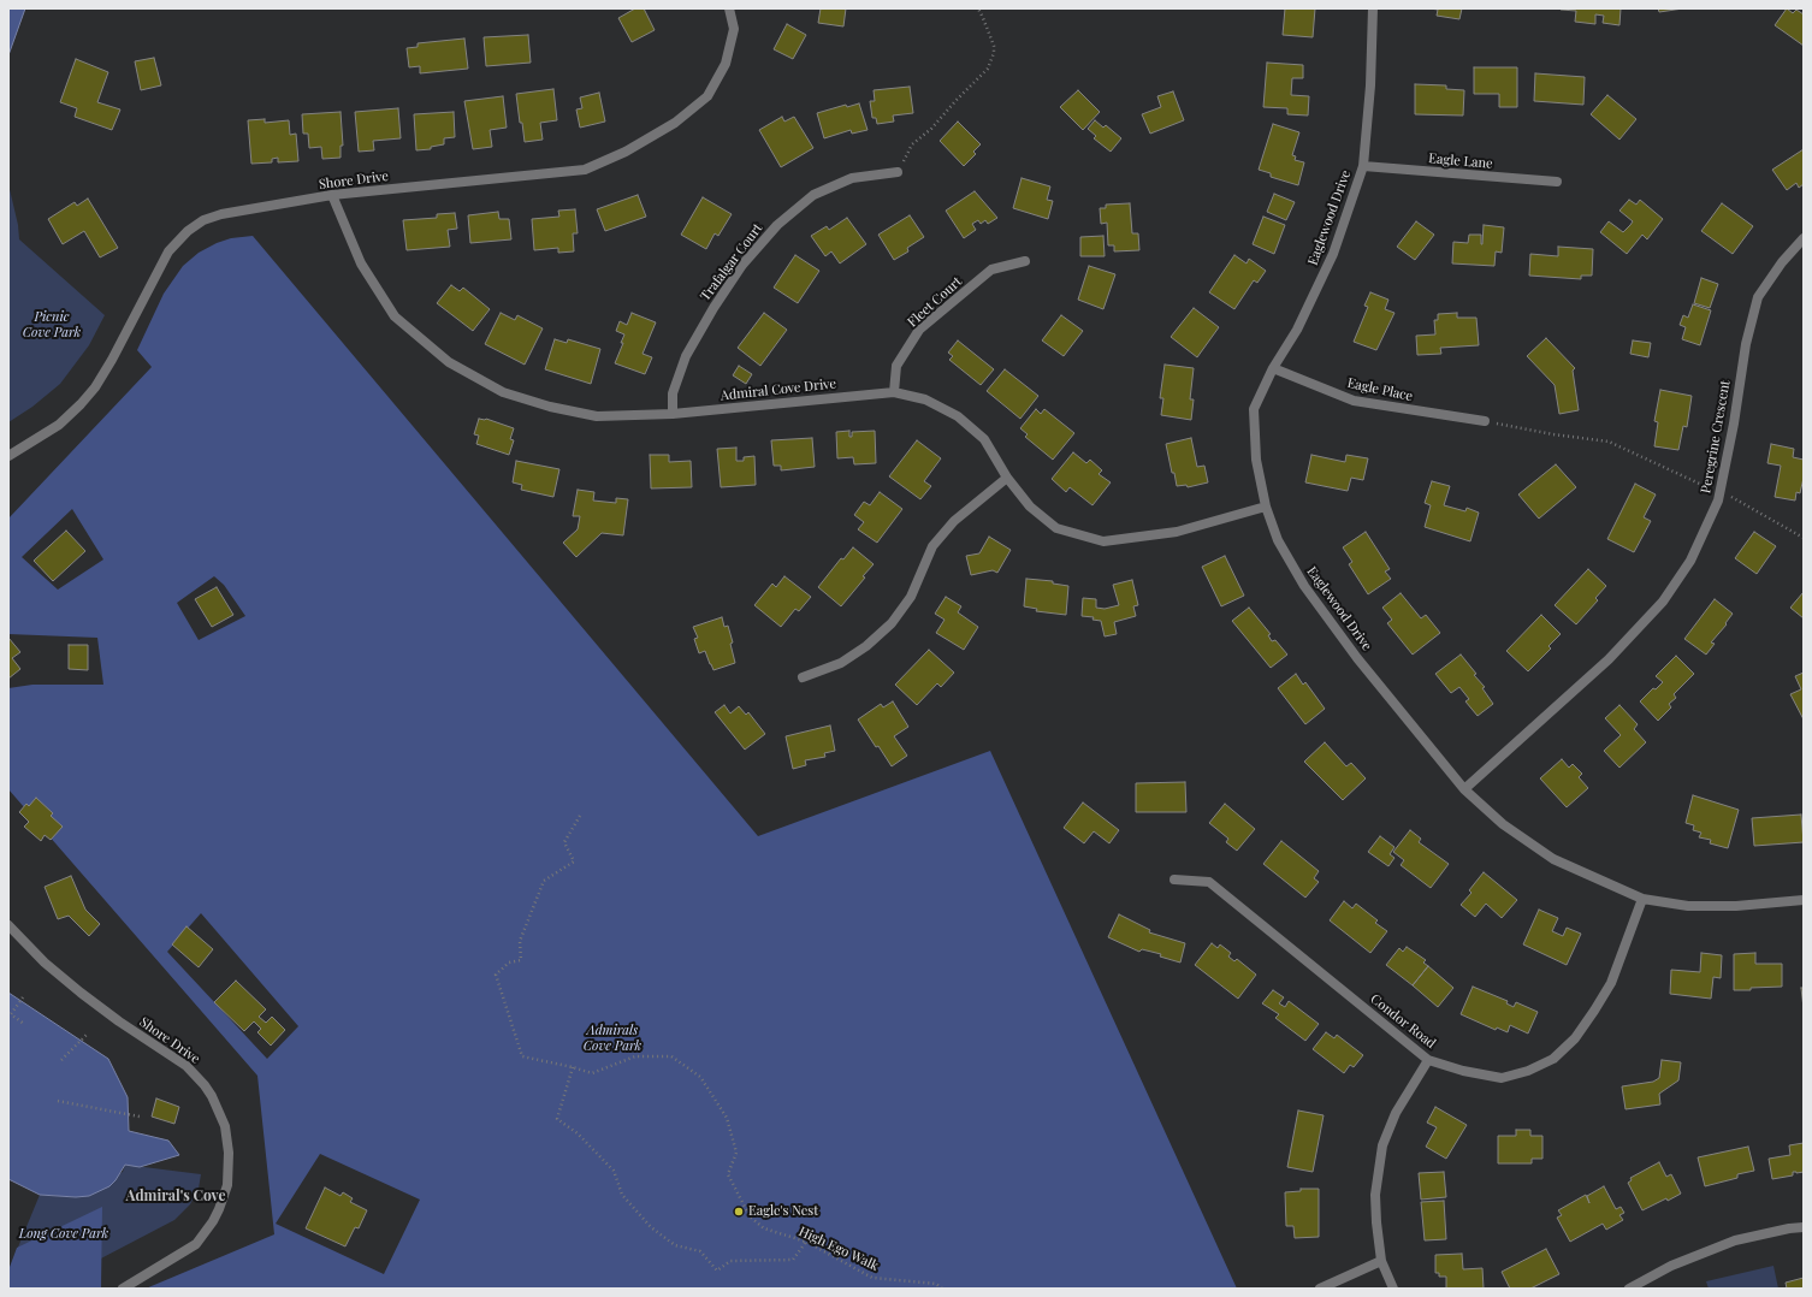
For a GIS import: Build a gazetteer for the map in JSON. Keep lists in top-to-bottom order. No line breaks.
{"streets":{"street":["Eagle Lane","Shore Drive","Eaglewood Drive","Trafalgar Court","Fleet Court","Admiral Cove Drive","Eagle Place","Peregrine Crescent","Condor Road"],"path":["High Ego Walk"]},"crossings":[["Eagle Lane","Eaglewood Drive"],["Shore Drive","Admiral Cove Drive"],["Eaglewood Drive","Admiral Cove Drive"],["Eaglewood Drive","Eagle Place"],["Eaglewood Drive","Peregrine Crescent"],["Eaglewood Drive","Condor Road"],["Trafalgar Court","Admiral Cove Drive"],["Fleet Court","Admiral Cove Drive"]],"districts":["Admiral's Cove"],"parks":["Picnic Cove Park","Admirals Cove Park","Long Cove Park"],"places":["Eagle's Nest"]}
